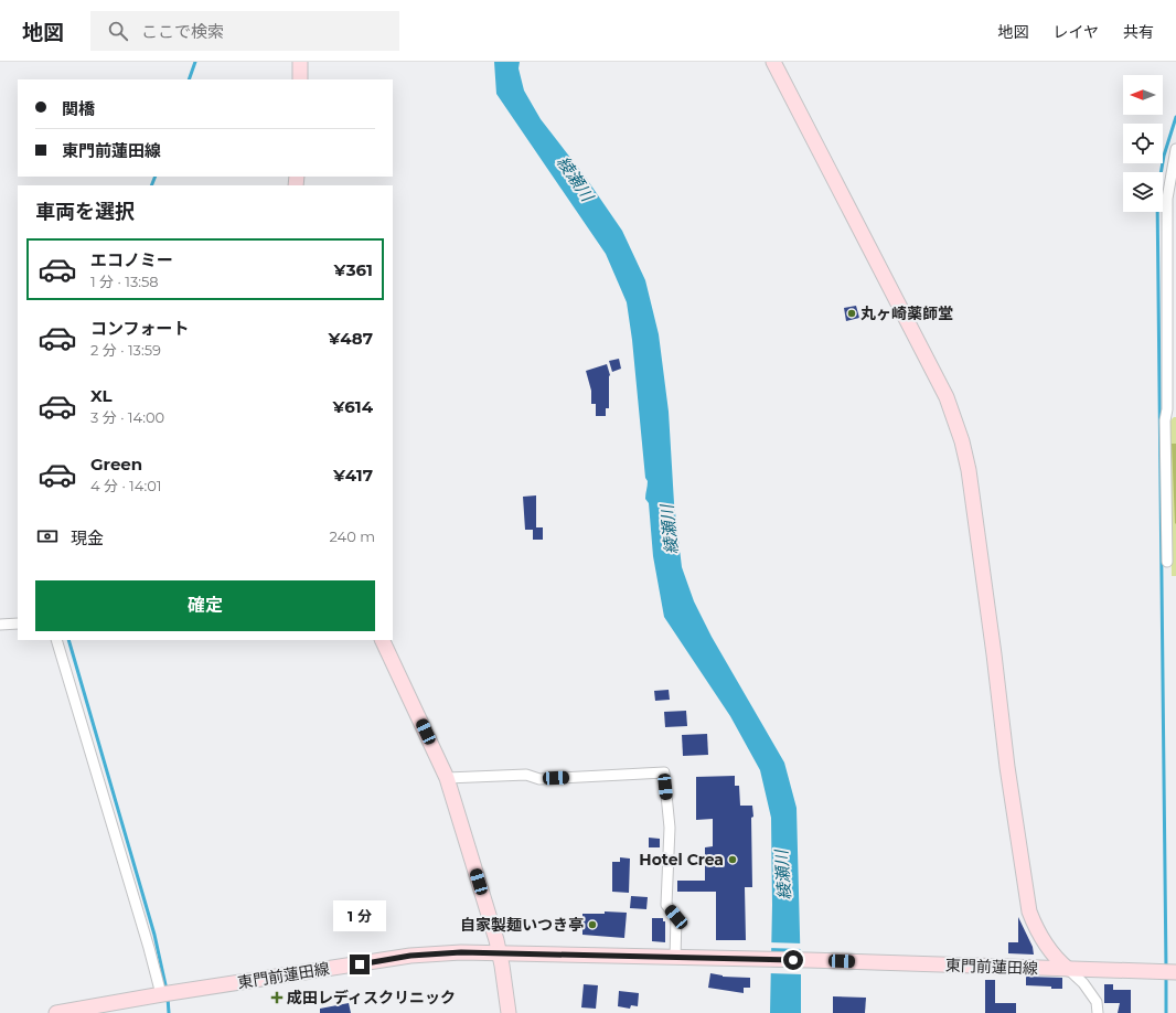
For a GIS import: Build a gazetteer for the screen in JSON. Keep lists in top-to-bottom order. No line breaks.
{"streets":{"street":["東門前蓮田線"]},"water":["綾瀬川"],"places":{"other":["丸ヶ崎薬師堂","Hotel Crea","自家製麺いつき亭"],"health":["成田レディスクリニック"]},"north":"left","page":{"header":"地図","search":"ここで検索","nav":["地図","レイヤ","共有"],"banner":["関橋","東門前蓮田線"],"heading":"車両を選択","list":[{"name":"エコノミー","note":"1 分 · 13:58","value":"¥361"},{"name":"コンフォート","note":"2 分 · 13:59","value":"¥487"},{"name":"XL","note":"3 分 · 14:00","value":"¥614"},{"name":"Green","note":"4 分 · 14:01","value":"¥417"}],"pay":["現金","240 m"],"buttons":"確定","bubble":"1 分"}}
